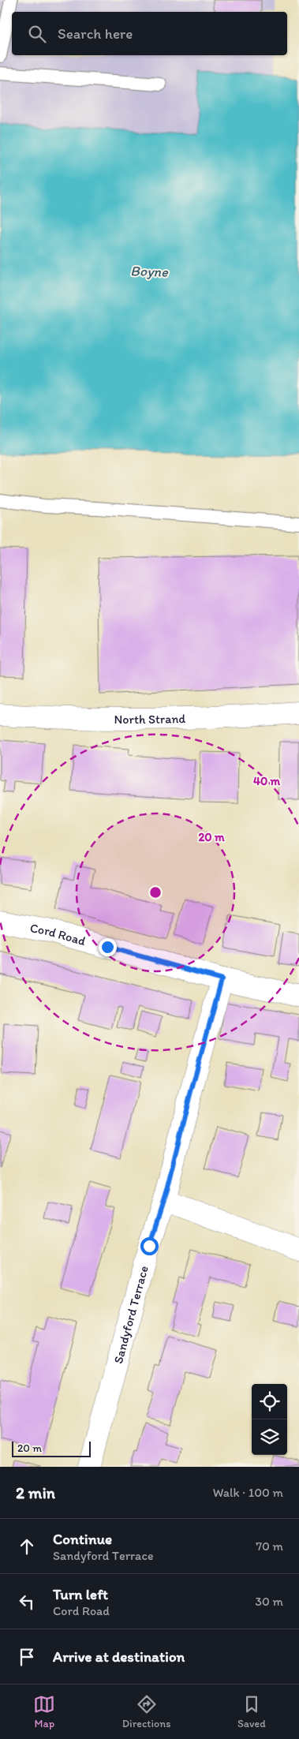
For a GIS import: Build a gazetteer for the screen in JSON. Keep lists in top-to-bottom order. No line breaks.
{"streets":{"street":["North Strand","Cord Road","Sandyford Terrace"]},"crossings":[["Cord Road","Sandyford Terrace"]],"water":["Boyne"],"scale_bar":"20 m","page":{"search":"Search here","scale":"20 m","heading":["2 min","Walk · 100 m"],"list":[["Continue","Sandyford Terrace","70 m"],["Turn left","Cord Road","30 m"],"Arrive at destination"],"nav":["Map","Directions","Saved"]},"rings":["40 m","20 m"]}
